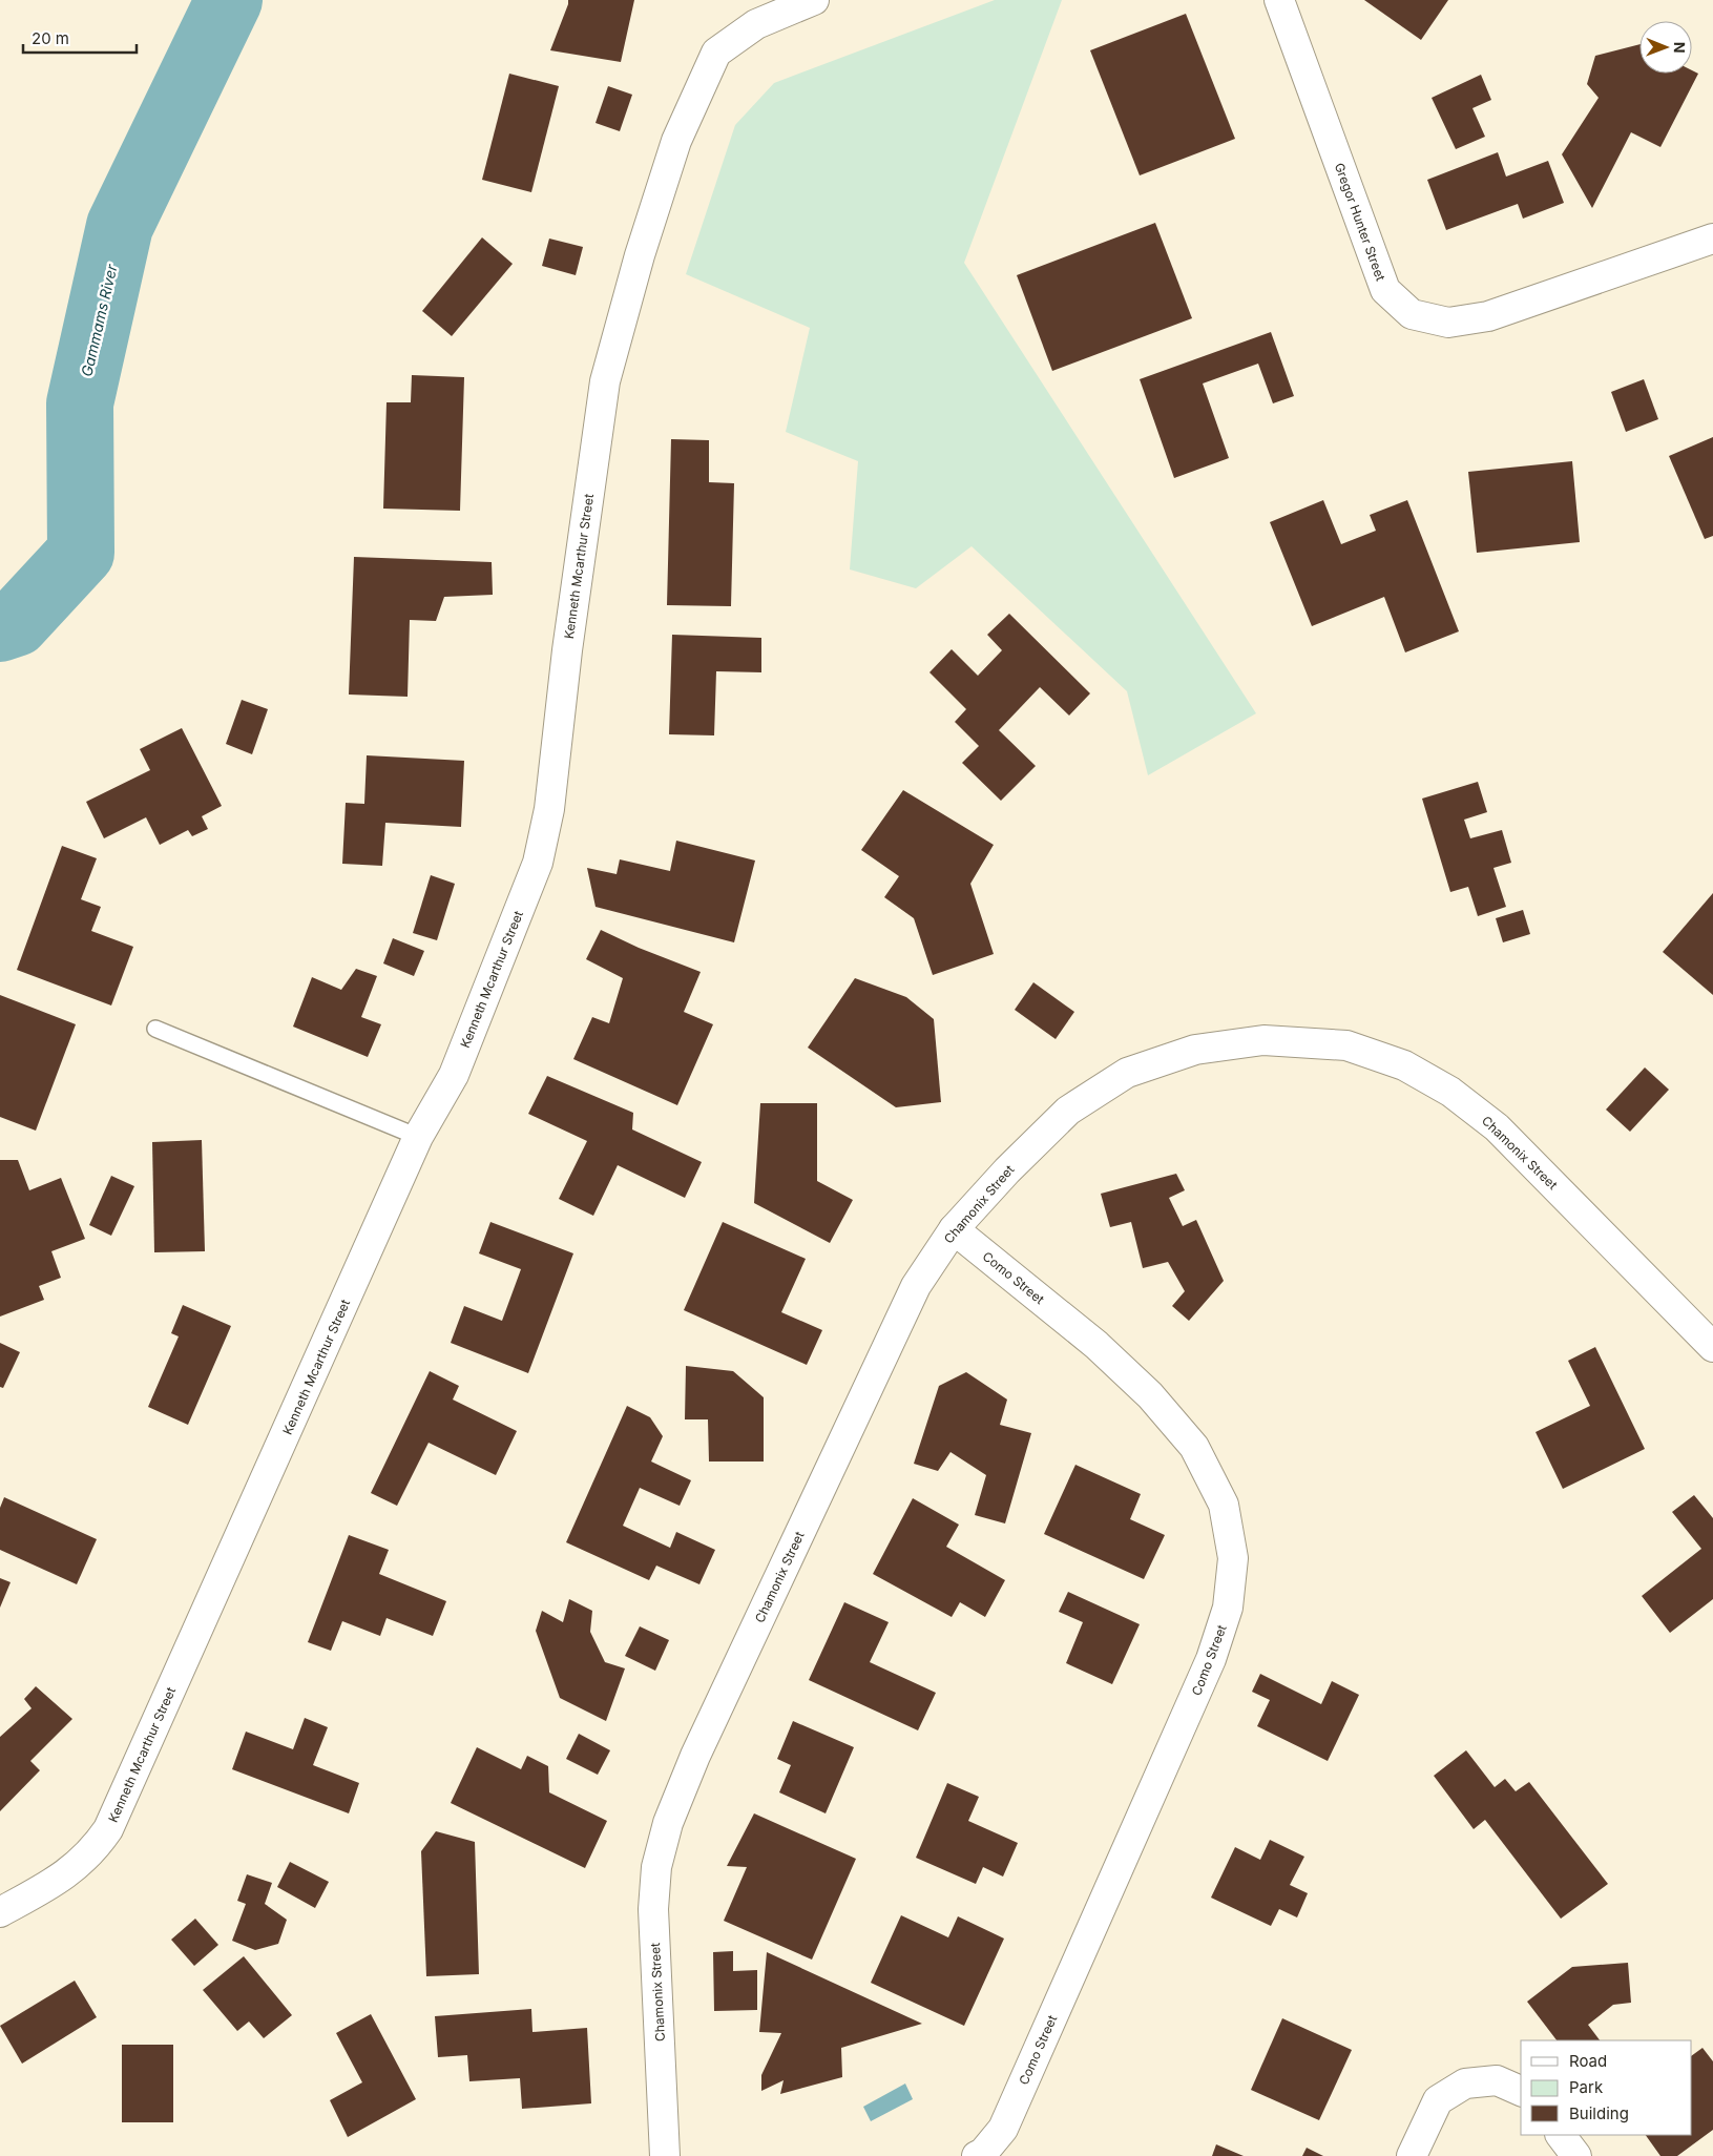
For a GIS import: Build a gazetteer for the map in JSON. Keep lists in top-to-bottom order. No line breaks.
{"streets":{"street":["Gregor Hunter Street","Kenneth Mcarthur Street","Chamonix Street","Como Street"]},"crossings":[["Chamonix Street","Como Street"]],"water":["Gammams River"],"legend":["Road","Park","Building"],"scale_bar":"20 m","north":"right"}
